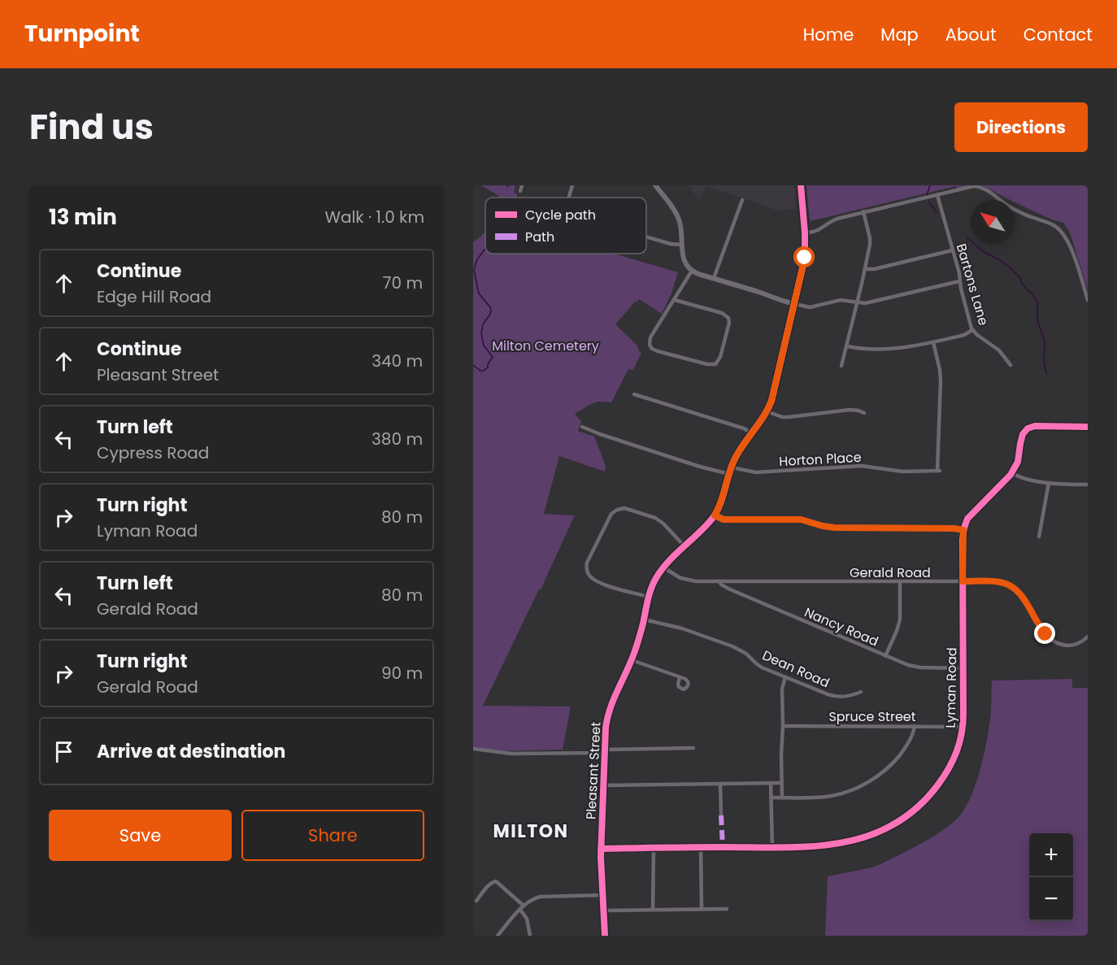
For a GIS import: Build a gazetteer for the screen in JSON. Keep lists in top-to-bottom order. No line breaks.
{"streets":{"street":["Bartons Lane","Horton Place","Gerald Road","Nancy Road","Dean Road","Lyman Road","Spruce Street","Pleasant Street"]},"crossings":[["Horton Place","Pleasant Street"],["Gerald Road","Nancy Road"],["Gerald Road","Lyman Road"],["Gerald Road","Pleasant Street"],["Nancy Road","Lyman Road"],["Dean Road","Pleasant Street"],["Lyman Road","Spruce Street"],["Lyman Road","Pleasant Street"]],"districts":["MILTON"],"parks":["Milton Cemetery"],"legend":["Cycle path","Path"],"north":"top left","page":{"header":"Turnpoint","nav":["Home","Map","About","Contact"],"title":"Find us","buttons":["Directions",["Save","Share"]],"heading":["13 min","Walk · 1.0 km"],"list":[["Continue","Edge Hill Road","70 m"],["Continue","Pleasant Street","340 m"],["Turn left","Cypress Road","380 m"],["Turn right","Lyman Road","80 m"],["Turn left","Gerald Road","80 m"],["Turn right","Gerald Road","90 m"],"Arrive at destination"],"map_buttons":["+","−"]}}
